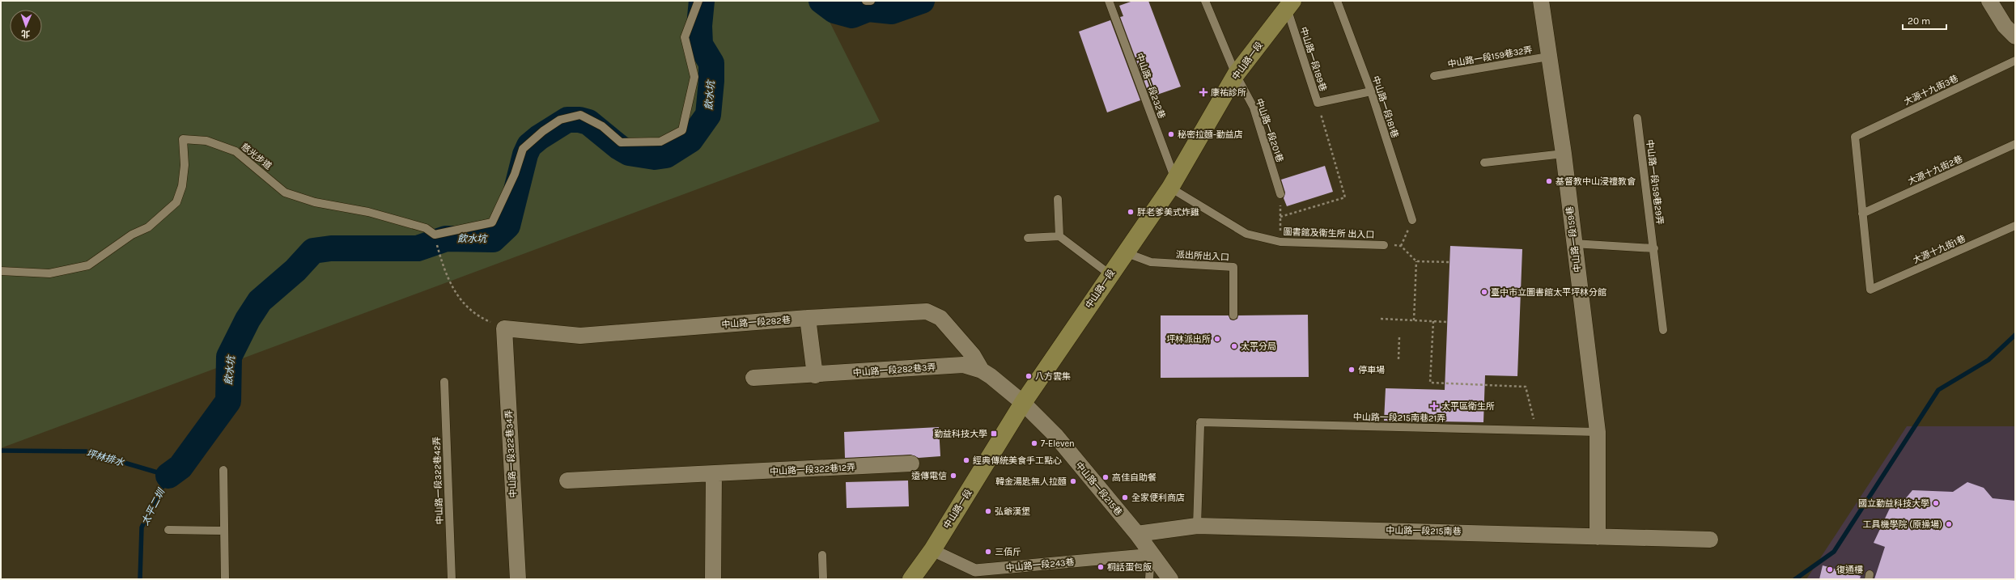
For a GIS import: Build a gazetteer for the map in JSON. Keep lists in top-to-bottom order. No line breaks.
{"streets":{"main road":["中山路一段"],"street":["中山路一段159巷","中山路一段282巷","中山路一段282巷3弄","中山路一段322巷34弄","中山路一段322巷12弄","中山路一段215巷","中山路一段215南巷","中山路一段243巷"],"lane":["中山路一段159巷32弄","中山路一段189巷","中山路一段232巷","大源十九街3巷","中山路一段181巷","中山路一段201巷","慈光步道","大源十九街2巷","中山路一段159巷29弄","圖書館及衛生所 出入口","大源十九街1巷","派出所出入口","中山路一段215南巷21弄","中山路一段322巷42弄"]},"crossings":[["中山路一段159巷32弄","中山路一段159巷"],["中山路一段189巷","中山路一段"],["中山路一段189巷","中山路一段181巷"],["中山路一段","中山路一段232巷"],["中山路一段","中山路一段201巷"],["中山路一段","圖書館及衛生所 出入口"],["中山路一段","派出所出入口"],["中山路一段","中山路一段282巷3弄"],["中山路一段","中山路一段215巷"],["中山路一段","中山路一段243巷"],["中山路一段232巷","圖書館及衛生所 出入口"],["大源十九街3巷","大源十九街2巷"],["大源十九街3巷","大源十九街1巷"],["大源十九街2巷","大源十九街1巷"],["中山路一段159巷","中山路一段215南巷21弄"],["中山路一段159巷","中山路一段215南巷"],["中山路一段282巷","中山路一段282巷3弄"],["中山路一段282巷","中山路一段322巷34弄"],["中山路一段282巷3弄","中山路一段215巷"],["中山路一段215南巷21弄","中山路一段215南巷"],["中山路一段215巷","中山路一段215南巷"],["中山路一段215巷","中山路一段243巷"]],"water":["飲水坑","坪林排水","太平二圳"],"places":{"health":["康祐診所","太平區衛生所"],"other":["秘密拉麵-勤益店","基督教中山浸禮教會","胖老爹美式炸雞","臺中市立圖書館太平坪林分館","坪林派出所","太平分局","停車場","八方雲集","7-Eleven","經典傳統美食手工點心","遠傳電信","高佳自助餐","韓金湯匙無人拉麵","全家便利商店","國立勤益科技大學","弘爺漢堡","工具機學院 (原操場)","三佰斤","桐話蛋包飯","復通樓"],"transit":["勤益科技大學"]},"scale_bar":"20 m","north":"bottom"}
